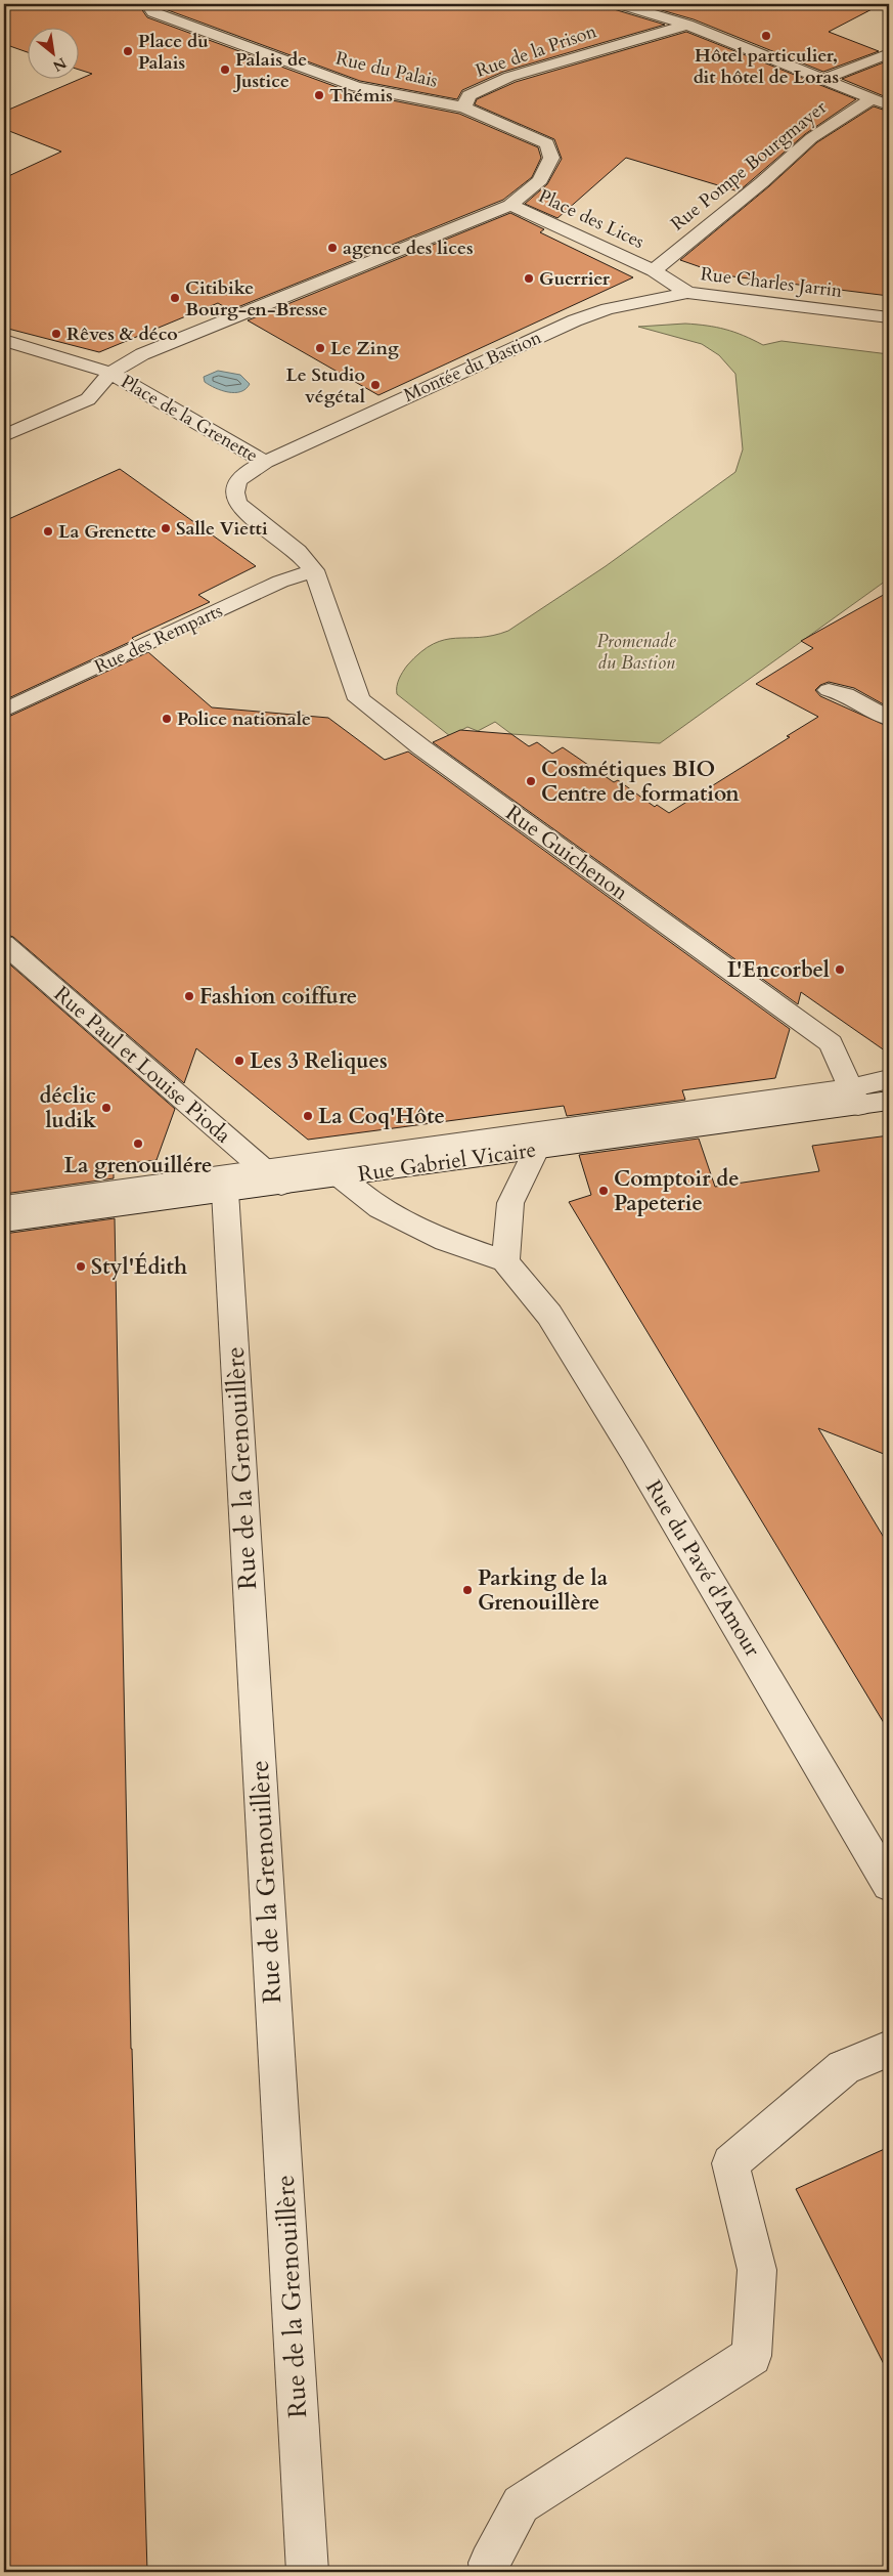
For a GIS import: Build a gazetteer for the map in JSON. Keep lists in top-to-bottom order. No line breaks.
{"streets":{"street":["Rue de la Prison","Rue du Palais","Rue Pompe Bourgmayer","Place des Lices","Rue Charles Jarrin","Montée du Bastion","Place de la Grenette","Rue des Remparts","Rue Guichenon","Rue Paul et Louise Pioda","Rue Gabriel Vicaire","Rue de la Grenouillère","Rue du Pavé d'Amour"]},"crossings":[["Rue de la Prison","Rue du Palais"],["Rue du Palais","Place des Lices"],["Rue Pompe Bourgmayer","Place des Lices"],["Rue Pompe Bourgmayer","Rue Charles Jarrin"],["Place des Lices","Rue Charles Jarrin"],["Rue Charles Jarrin","Montée du Bastion"],["Montée du Bastion","Place de la Grenette"],["Place de la Grenette","Rue des Remparts"],["Place de la Grenette","Rue Guichenon"],["Rue des Remparts","Rue Guichenon"],["Rue Guichenon","Rue Gabriel Vicaire"],["Rue Paul et Louise Pioda","Rue Gabriel Vicaire"],["Rue Gabriel Vicaire","Rue de la Grenouillère"]],"parks":["Promenade du Bastion"],"places":["Hôtel particulier, dit hôtel de Loras","Place du Palais","Palais de Justice","Thémis","agence des lices","Guerrier","Citibike Bourg-en-Bresse","Rêves & déco","Le Zing","Le Studio végétal","Salle Vietti","La Grenette","Police nationale","Cosmétiques BIO Centre de formation","L'Encorbel","Fashion coiffure","Les 3 Reliques","déclic ludik","La Coq'Hôte","La grenouillére","Comptoir de Papeterie","Styl'Édith","Parking de la Grenouillère"],"north":"bottom right"}
